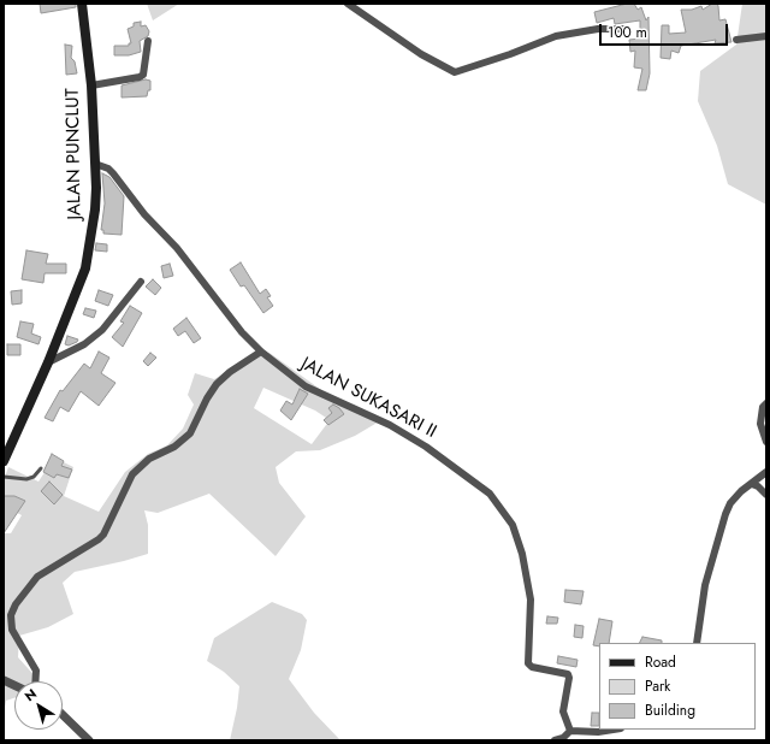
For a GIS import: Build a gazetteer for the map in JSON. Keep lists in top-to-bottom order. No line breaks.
{"streets":{"main road":["JALAN PUNCLUT"],"street":["JALAN SUKASARI II"]},"crossings":[["JALAN PUNCLUT","JALAN SUKASARI II"]],"legend":["Road","Park","Building"],"scale_bar":"100 m","north":"top left"}
